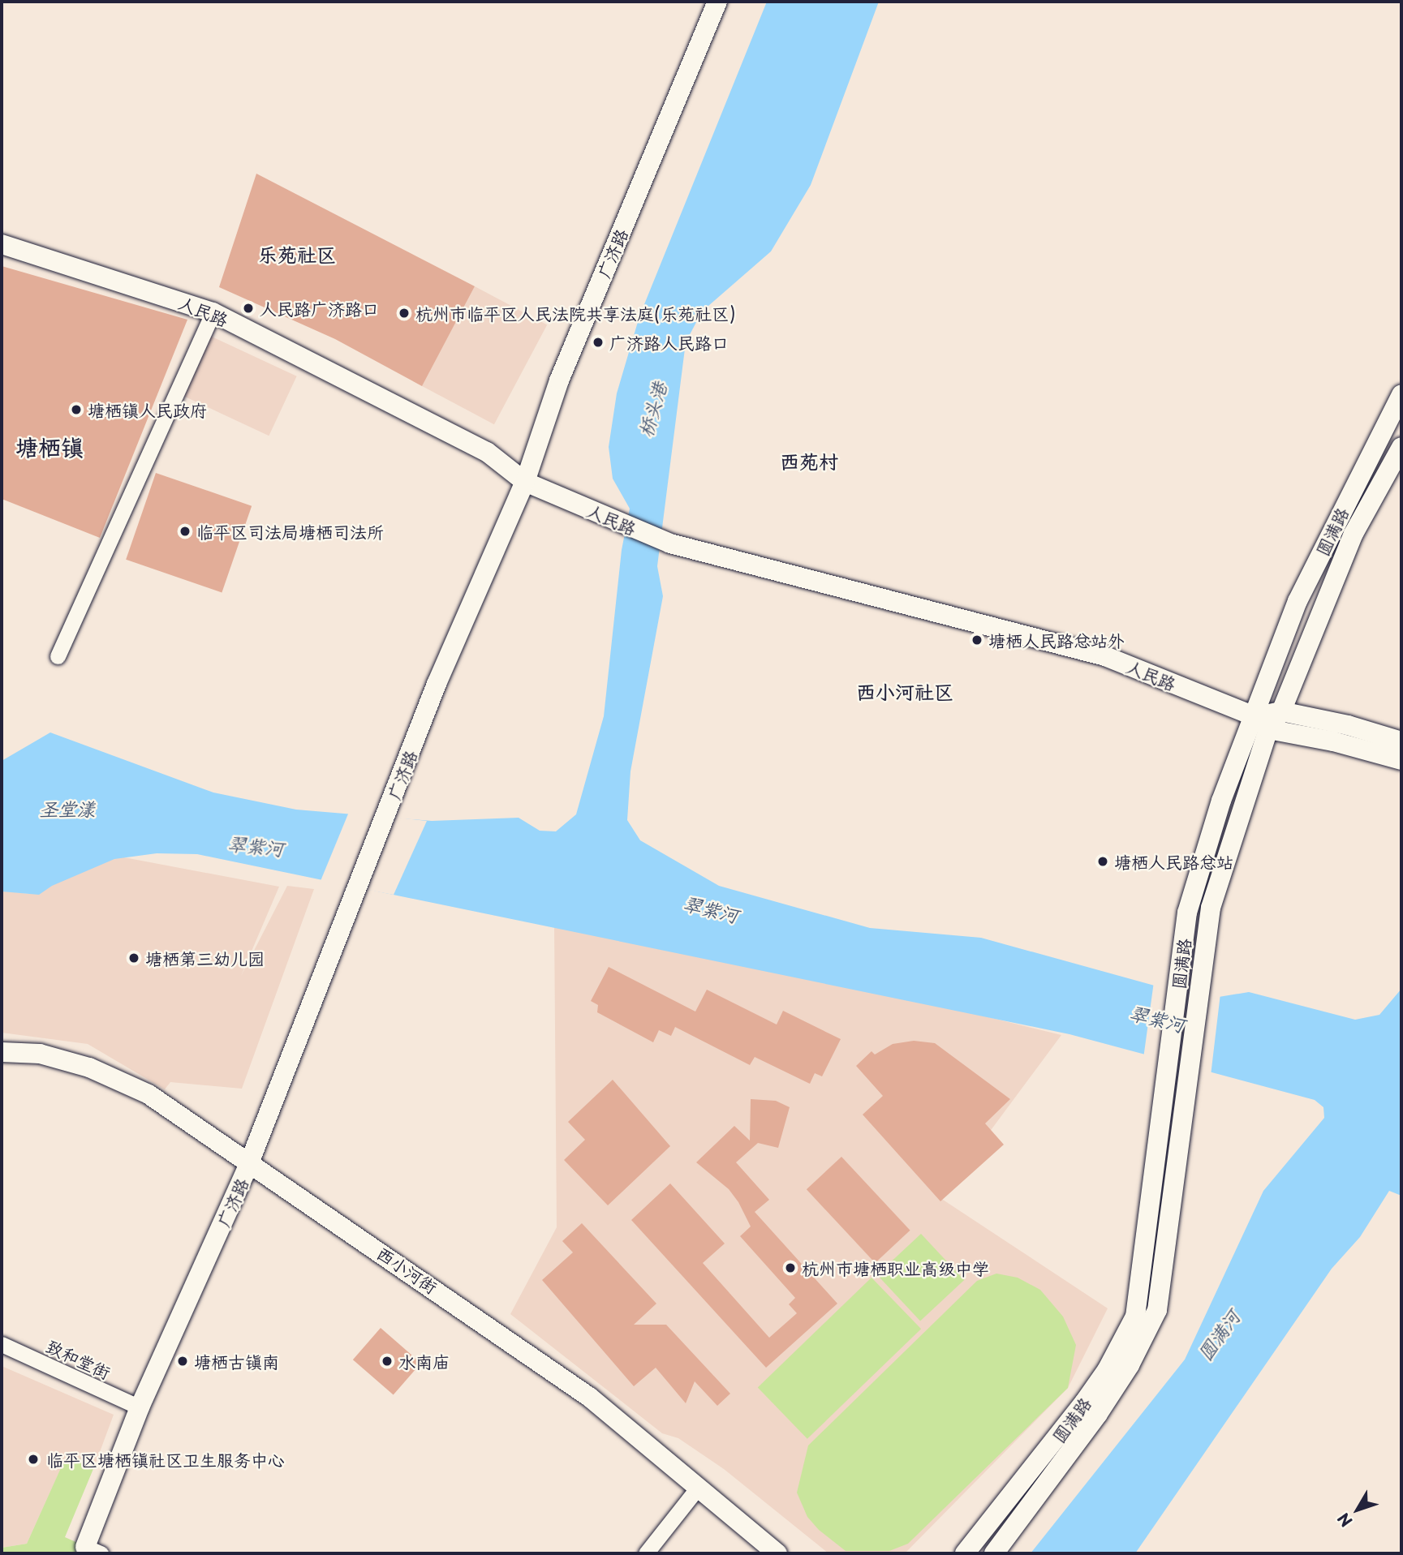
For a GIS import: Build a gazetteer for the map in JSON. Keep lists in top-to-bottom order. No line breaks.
{"streets":{"street":["广济路","人民路","圆满路","西小河街","致和堂街"]},"crossings":[["广济路","人民路"],["广济路","西小河街"],["广济路","致和堂街"],["人民路","圆满路"]],"districts":["乐苑社区","塘栖镇","西苑村","西小河社区"],"water":["桥头港","圣堂漾","翠紫河","圆满河"],"places":["人民路广济路口","杭州市临平区人民法院共享法庭(乐苑社区)","广济路人民路口","塘栖镇人民政府","临平区司法局塘栖司法所","塘栖人民路总站外","塘栖人民路总站","塘栖第三幼儿园","杭州市塘栖职业高级中学","塘栖古镇南","水南庙","临平区塘栖镇社区卫生服务中心"],"north":"bottom left"}
